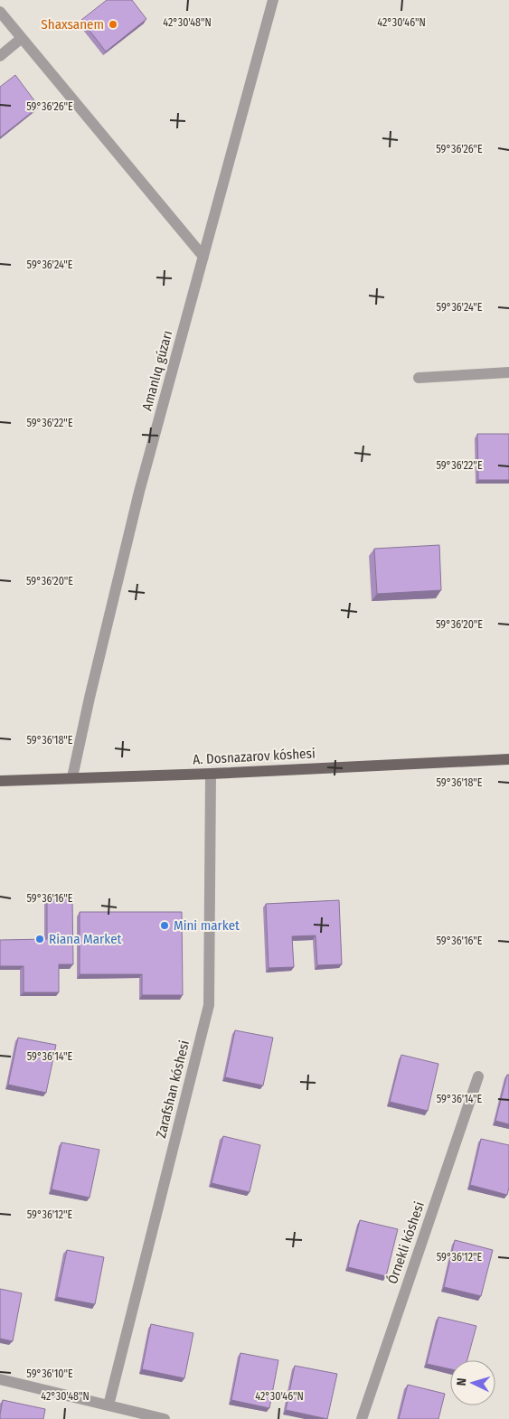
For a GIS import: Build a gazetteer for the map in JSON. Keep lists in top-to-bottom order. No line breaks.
{"streets":{"main road":["A. Dosnazarov kóshesi"],"street":["Amanlıq gúzarı","Zarafshan kóshesi","Órnekli kóshesi"]},"crossings":[["Amanlıq gúzarı","A. Dosnazarov kóshesi"],["A. Dosnazarov kóshesi","Zarafshan kóshesi"]],"places":["Shaxsanem","Mini market","Riana Market"],"north":"left","coordinates":["42°30'48\"N","42°30'46\"N","59°36'26\"E","59°36'24\"E","59°36'22\"E","59°36'20\"E","59°36'18\"E","59°36'16\"E","59°36'14\"E","59°36'12\"E","59°36'10\"E"]}
